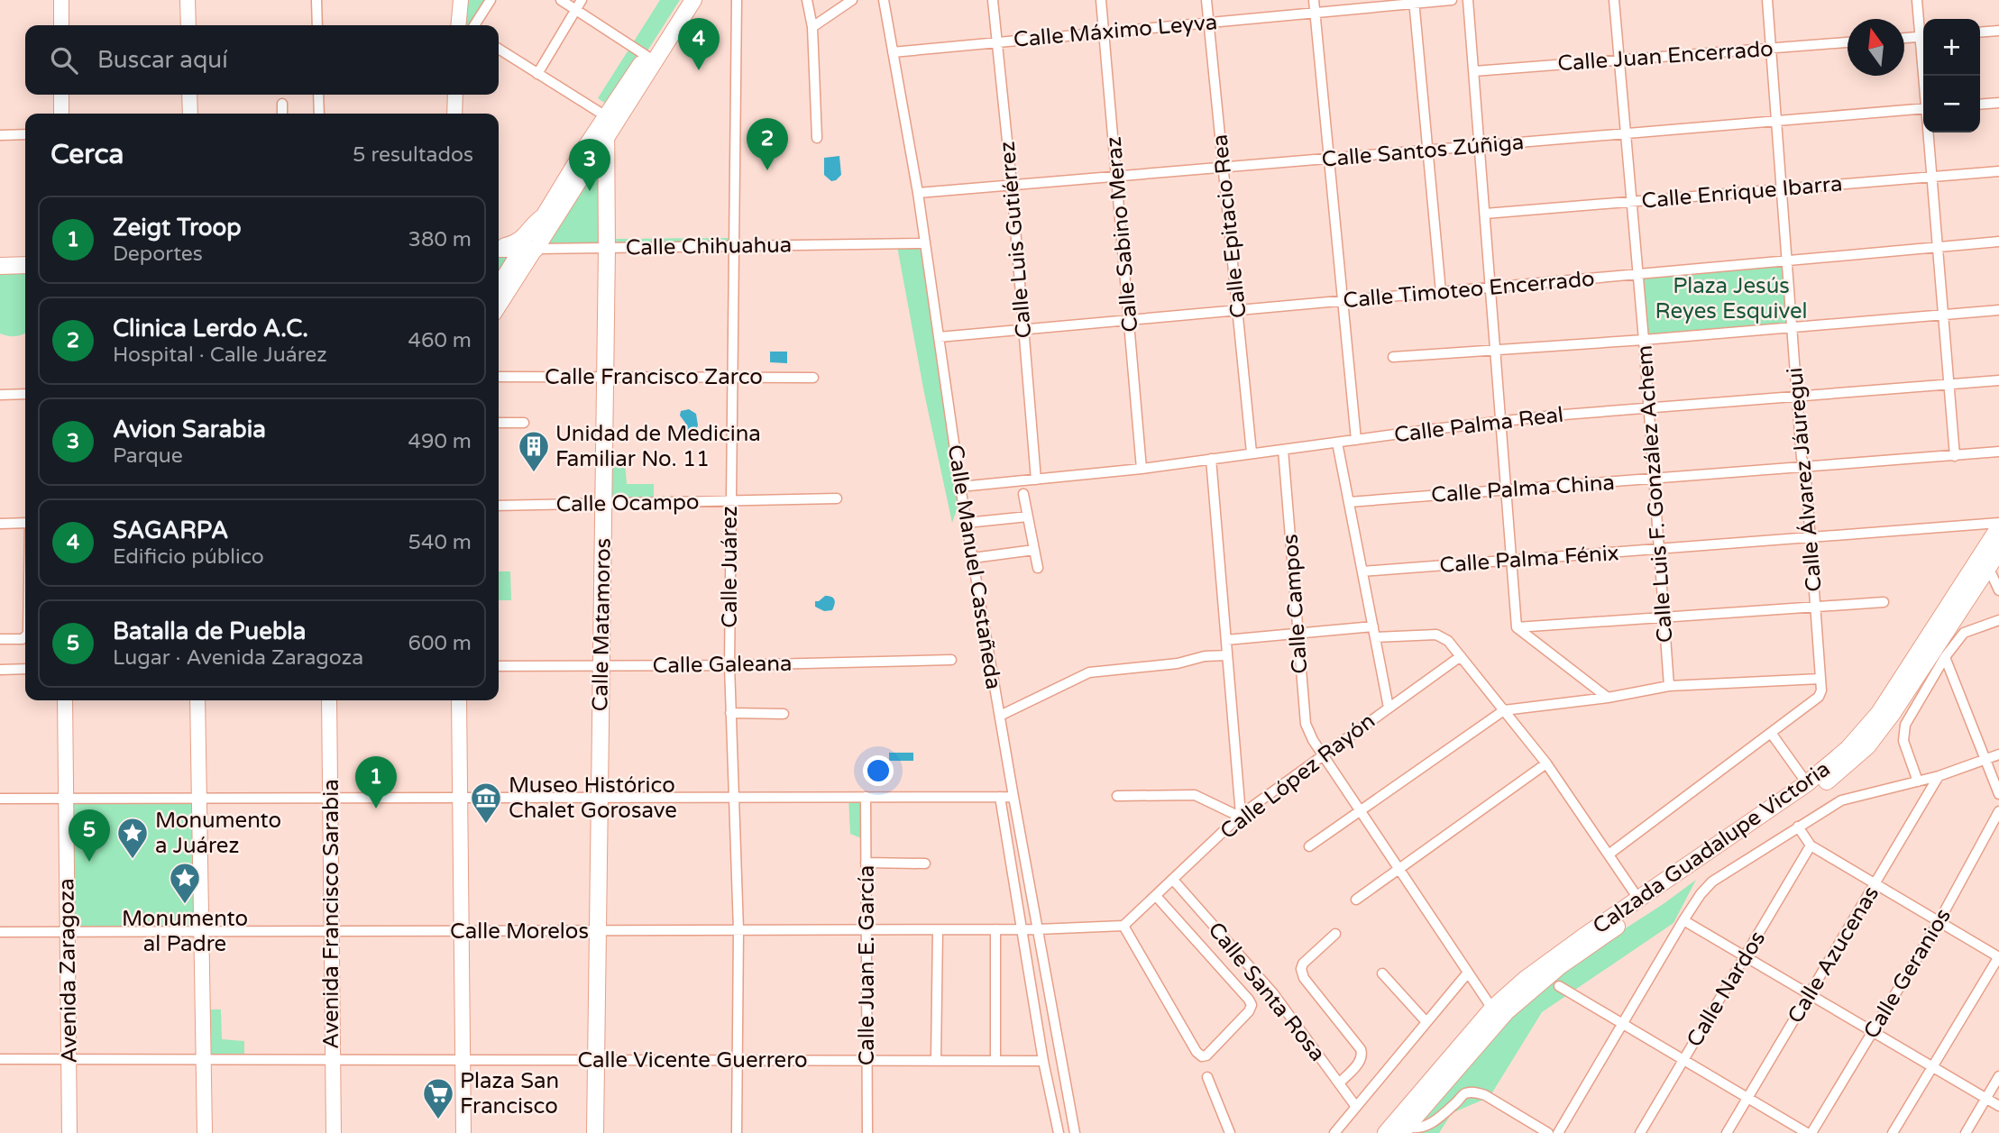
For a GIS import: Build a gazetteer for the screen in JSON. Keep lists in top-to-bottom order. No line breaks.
{"streets":{"main road":["Calle Chihuahua","Calle Matamoros","Calzada Guadalupe Victoria","Avenida Francisco Sarabia","Avenida Zaragoza"],"street":["Calle Máximo Leyva","Calle Juan Encerrado","Calle Santos Zúñiga","Calle Enrique Ibarra","Calle Epitacio Rea","Calle Sabino Meraz","Calle Luis Gutiérrez","Calle Timoteo Encerrado","Calle Francisco Zarco","Calle Palma Real","Calle Álvarez Jáuregui","Calle Palma China","Calle Luis F. González Achem","Calle Ocampo","Calle Palma Fénix","Calle Juárez","Calle Manuel Castañeda","Calle Campos","Calle Galeana","Calle López Rayón","Calle Morelos","Calle Azucenas","Calle Juan E. García","Calle Geranios","Calle Nardos","Calle Santa Rosa","Calle Vicente Guerrero"]},"crossings":[["Calle Máximo Leyva","Calle Epitacio Rea"],["Calle Máximo Leyva","Calle Sabino Meraz"],["Calle Máximo Leyva","Calle Luis Gutiérrez"],["Calle Máximo Leyva","Calle Manuel Castañeda"],["Calle Juan Encerrado","Calle Álvarez Jáuregui"],["Calle Juan Encerrado","Calle Luis F. González Achem"],["Calle Santos Zúñiga","Calle Epitacio Rea"],["Calle Santos Zúñiga","Calle Sabino Meraz"],["Calle Santos Zúñiga","Calle Luis Gutiérrez"],["Calle Santos Zúñiga","Calle Álvarez Jáuregui"],["Calle Santos Zúñiga","Calle Luis F. González Achem"],["Calle Santos Zúñiga","Calle Manuel Castañeda"],["Calle Enrique Ibarra","Calle Álvarez Jáuregui"],["Calle Enrique Ibarra","Calle Luis F. González Achem"],["Calle Epitacio Rea","Calle Timoteo Encerrado"],["Calle Epitacio Rea","Calle Palma Real"],["Calle Sabino Meraz","Calle Timoteo Encerrado"],["Calle Sabino Meraz","Calle Palma Real"],["Calle Luis Gutiérrez","Calle Timoteo Encerrado"],["Calle Luis Gutiérrez","Calle Palma Real"],["Calle Chihuahua","Calle Juárez"],["Calle Chihuahua","Calle Manuel Castañeda"],["Calle Chihuahua","Calle Matamoros"],["Calle Timoteo Encerrado","Calle Álvarez Jáuregui"],["Calle Timoteo Encerrado","Calle Luis F. González Achem"],["Calle Timoteo Encerrado","Calle Manuel Castañeda"],["Calle Francisco Zarco","Calle Juárez"],["Calle Francisco Zarco","Calle Matamoros"],["Calle Palma Real","Calle Álvarez Jáuregui"],["Calle Palma Real","Calle Luis F. González Achem"],["Calle Palma Real","Calle Manuel Castañeda"],["Calle Palma Real","Calle Campos"],["Calle Álvarez Jáuregui","Calle Palma China"],["Calle Álvarez Jáuregui","Calle Palma Fénix"],["Calle Palma China","Calle Luis F. González Achem"],["Calle Luis F. González Achem","Calle Palma Fénix"],["Calle Ocampo","Calle Juárez"],["Calle Ocampo","Calle Matamoros"],["Calle Palma Fénix","Calzada Guadalupe Victoria"],["Calle Juárez","Calle Galeana"],["Calle Juárez","Calle Morelos"],["Calle Juárez","Calle Vicente Guerrero"],["Calle Manuel Castañeda","Calle Morelos"],["Calle Campos","Calle López Rayón"],["Calle Campos","Calzada Guadalupe Victoria"],["Calle Matamoros","Calle Galeana"],["Calle Matamoros","Calle Morelos"],["Calle Matamoros","Calle Vicente Guerrero"],["Calle López Rayón","Calle Santa Rosa"],["Avenida Francisco Sarabia","Calle Morelos"],["Avenida Francisco Sarabia","Calle Vicente Guerrero"],["Calle Morelos","Calle Juan E. García"],["Calle Morelos","Avenida Zaragoza"],["Calle Juan E. García","Calle Vicente Guerrero"],["Avenida Zaragoza","Calle Vicente Guerrero"]],"parks":["Plaza Jesús Reyes Esquivel"],"places":{"building":["Unidad de Medicina Familiar No. 11"],"museum":["Museo Histórico Chalet Gorosave"],"place":["Monumento a Juárez","Monumento al Padre"],"supermarket":["Plaza San Francisco"]},"north":"top","page":{"pins":["4","2","3","1","5"],"map_buttons":["+","−"],"search":"Buscar aquí","heading":["Cerca","5 resultados"],"list":[{"mark":"1","name":"Zeigt Troop","note":"Deportes","value":"380 m"},{"mark":"2","name":"Clinica Lerdo A.C.","note":"Hospital · Calle Juárez","value":"460 m"},{"mark":"3","name":"Avion Sarabia","note":"Parque","value":"490 m"},{"mark":"4","name":"SAGARPA","note":"Edificio público","value":"540 m"},{"mark":"5","name":"Batalla de Puebla","note":"Lugar · Avenida Zaragoza","value":"600 m"}]}}
